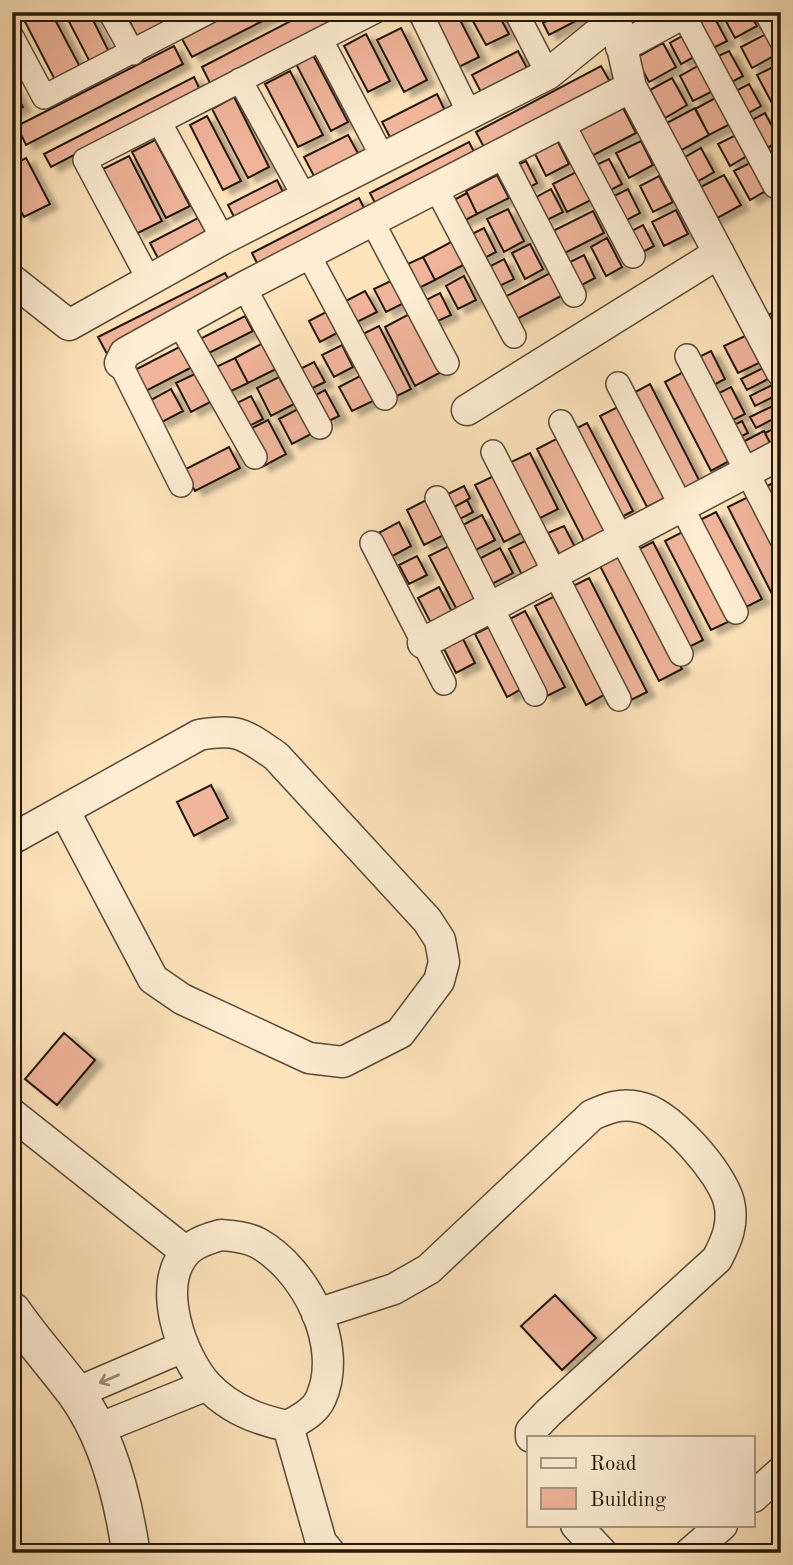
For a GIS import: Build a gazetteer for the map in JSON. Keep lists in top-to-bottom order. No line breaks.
{"legend":["Road","Building"]}
